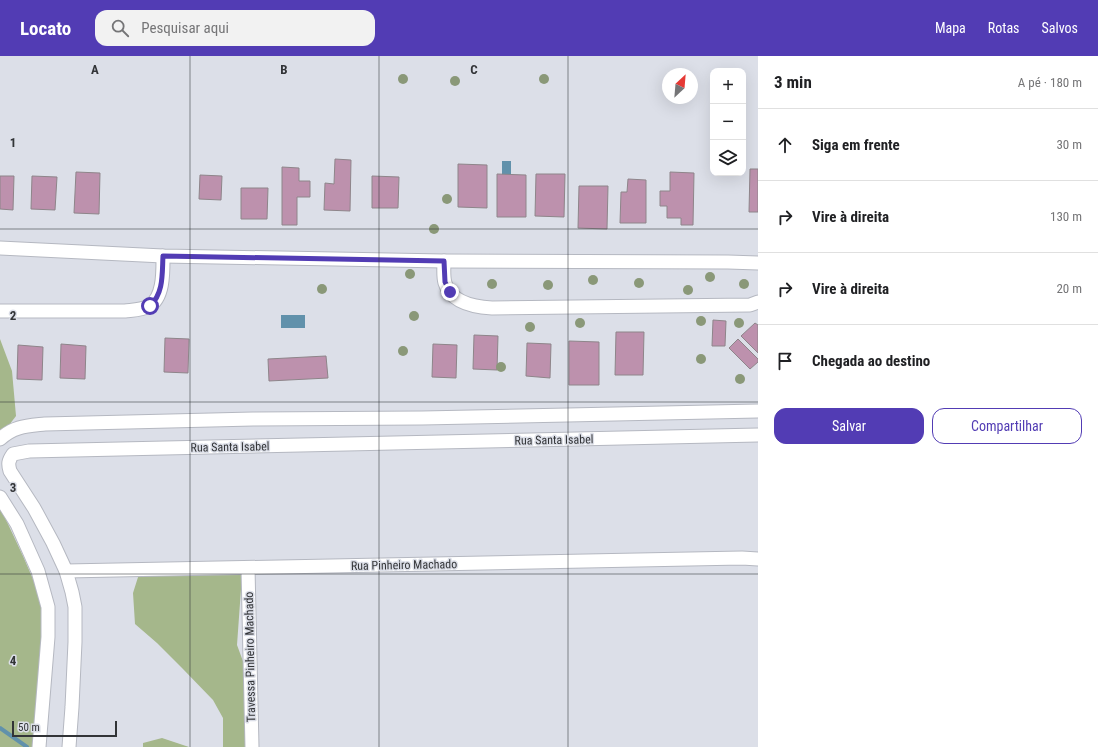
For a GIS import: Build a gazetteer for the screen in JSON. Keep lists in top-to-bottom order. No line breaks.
{"streets":{"street":["Rua Santa Isabel","Rua Pinheiro Machado","Travessa Pinheiro Machado"]},"crossings":[["Rua Santa Isabel","Rua Pinheiro Machado"],["Rua Pinheiro Machado","Travessa Pinheiro Machado"]],"scale_bar":"50 m","north":"top right","page":{"header":"Locato","search":"Pesquisar aqui","nav":["Mapa","Rotas","Salvos"],"heading":["3 min","A pé · 180 m"],"map_buttons":["+","−"],"list":[["Siga em frente","30 m"],["Vire à direita","130 m"],["Vire à direita","20 m"],"Chegada ao destino"],"buttons":["Salvar","Compartilhar"],"scale":"50 m"},"grid":{"columns":["A","B","C"],"rows":["1","2","3","4"]}}
